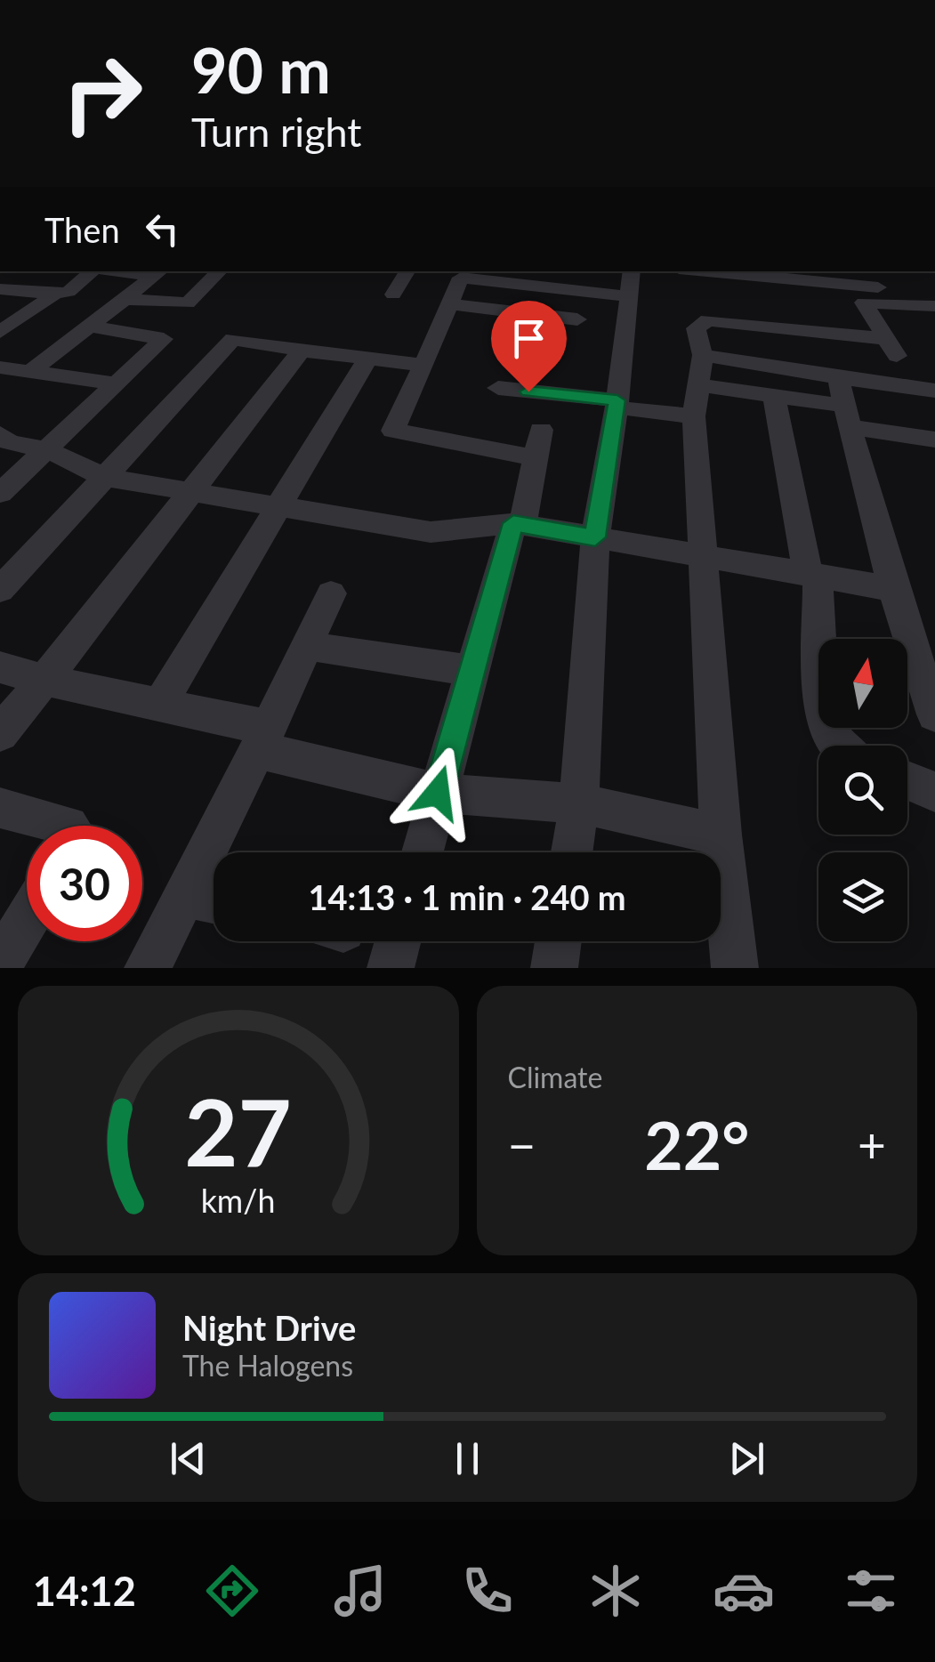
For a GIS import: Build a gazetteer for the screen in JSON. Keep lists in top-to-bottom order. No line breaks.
{"north":"top","page":{"turn":["90 m","Turn right"],"then":"Then","limit":"30","trip":"14:13 · 1 min · 240 m","tile":"Climate","heat":["−","22°","+"],"song":["Night Drive","The Halogens"],"tabs":"14:12","gauge":["27","km/h"]}}
